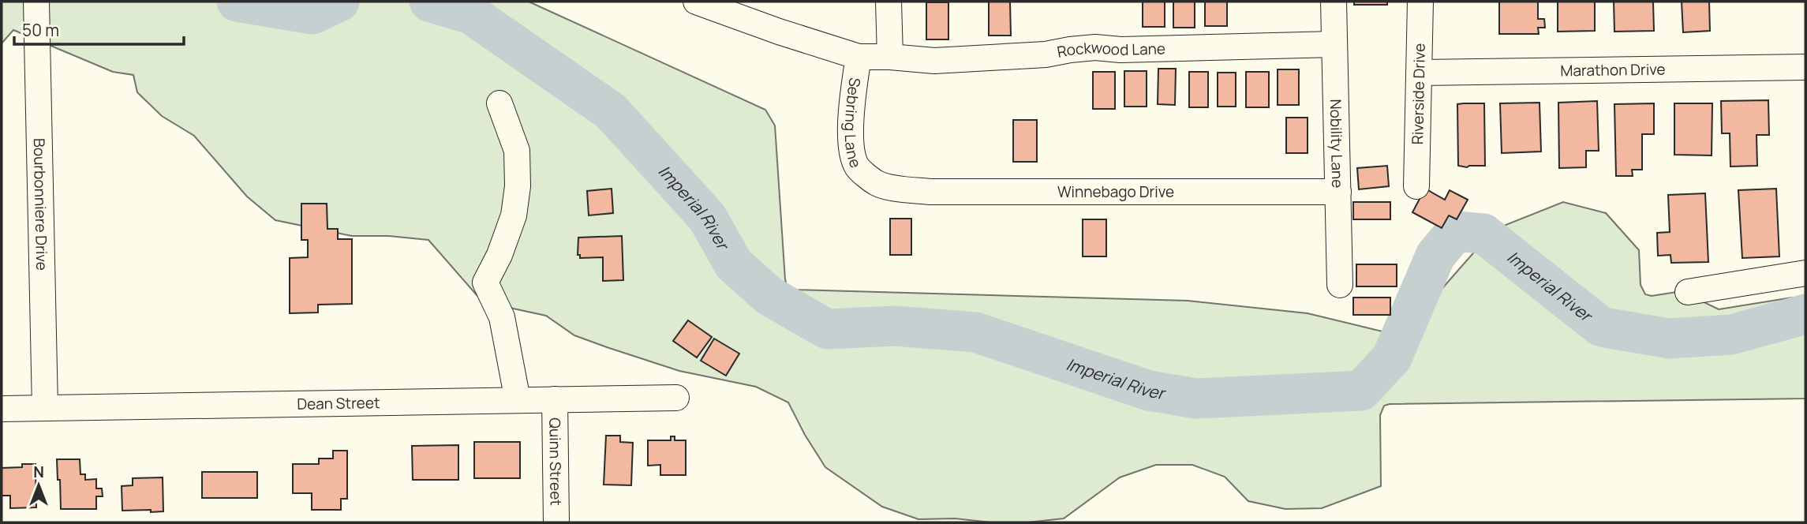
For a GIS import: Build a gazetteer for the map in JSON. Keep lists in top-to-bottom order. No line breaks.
{"streets":{"street":["Rockwood Lane","Marathon Drive","Riverside Drive","Sebring Lane","Nobility Lane","Winnebago Drive","Bourbonniere Drive","Dean Street","Quinn Street"]},"crossings":[["Rockwood Lane","Sebring Lane"],["Rockwood Lane","Nobility Lane"],["Marathon Drive","Riverside Drive"],["Sebring Lane","Winnebago Drive"],["Nobility Lane","Winnebago Drive"],["Bourbonniere Drive","Dean Street"],["Dean Street","Quinn Street"]],"water":["Imperial River"],"scale_bar":"50 m","north":"top"}
